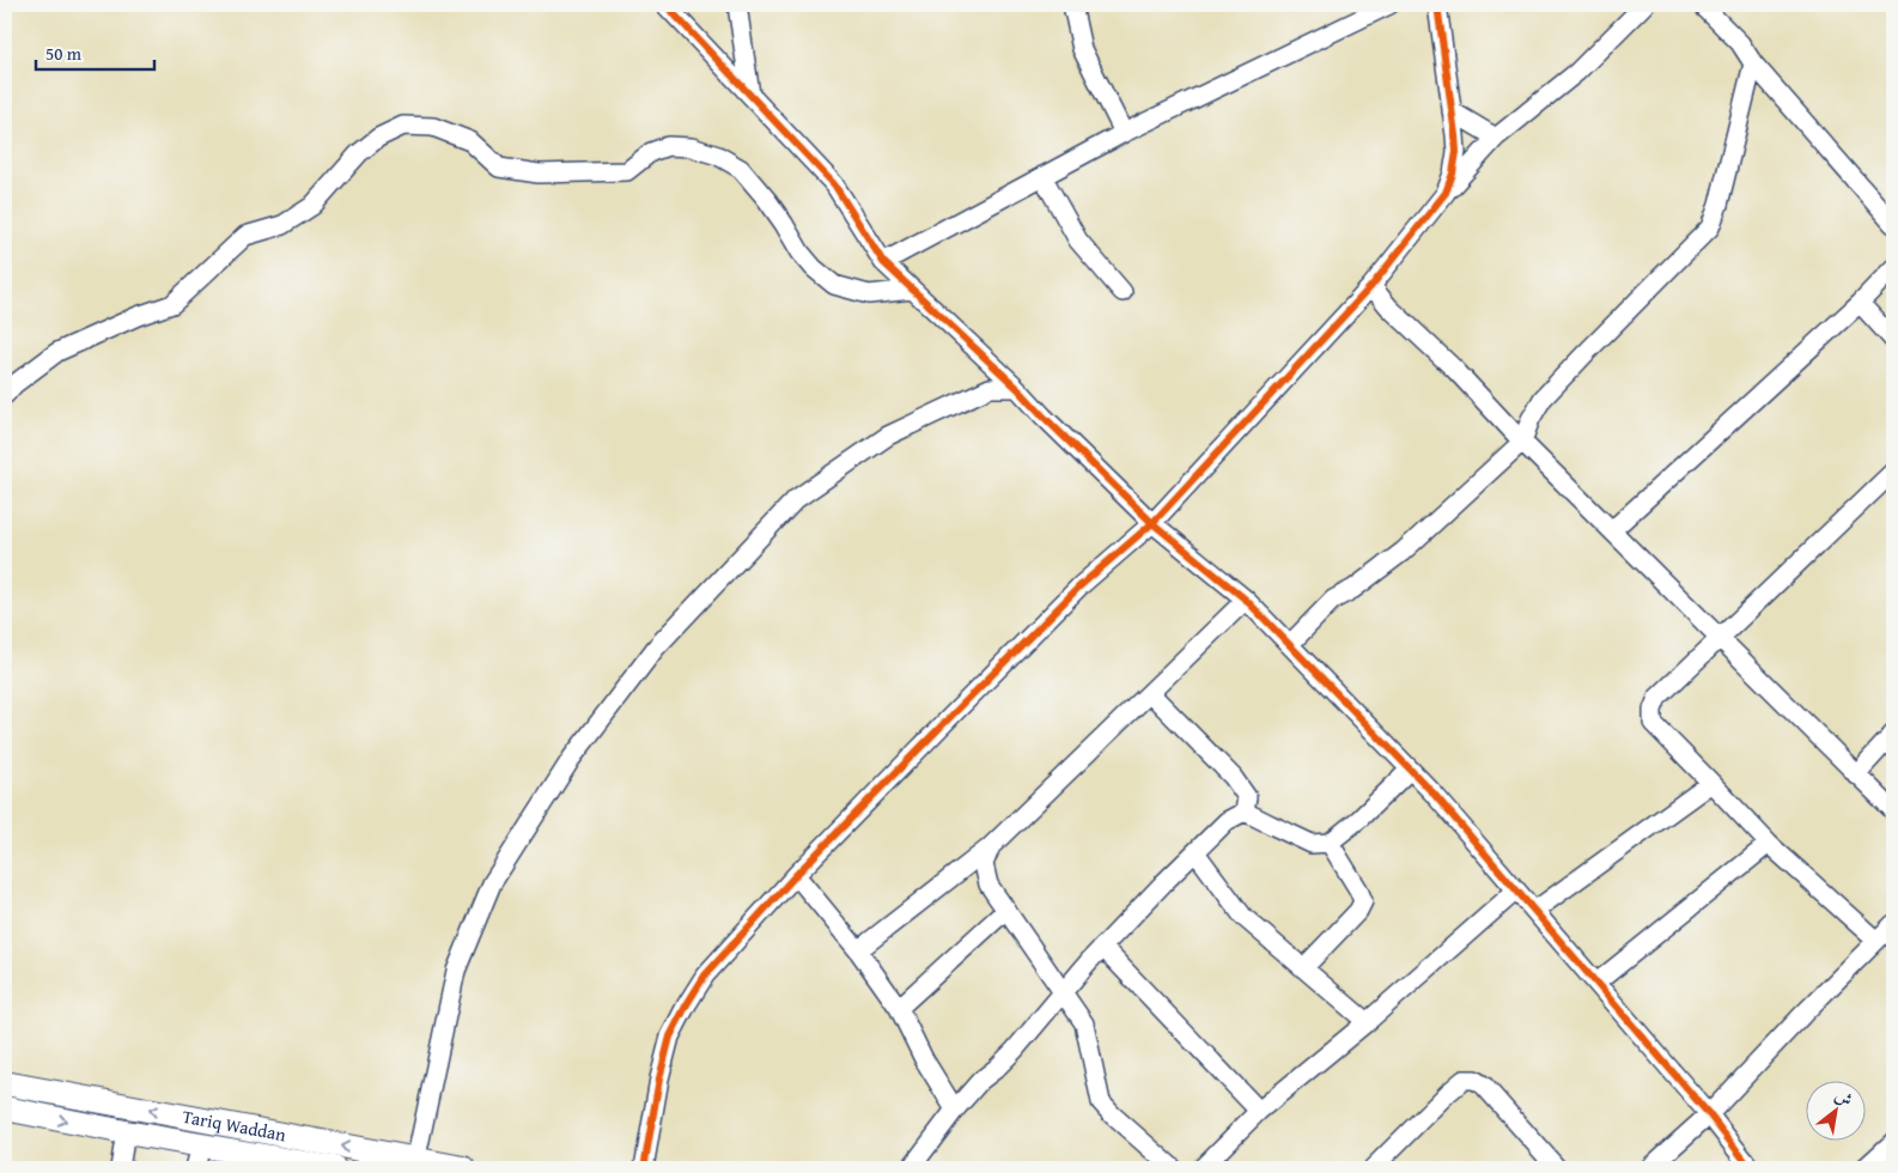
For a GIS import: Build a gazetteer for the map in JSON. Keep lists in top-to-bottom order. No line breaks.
{"streets":{"main road":["Tariq Waddan"]},"scale_bar":"50 m","north":"top right"}
